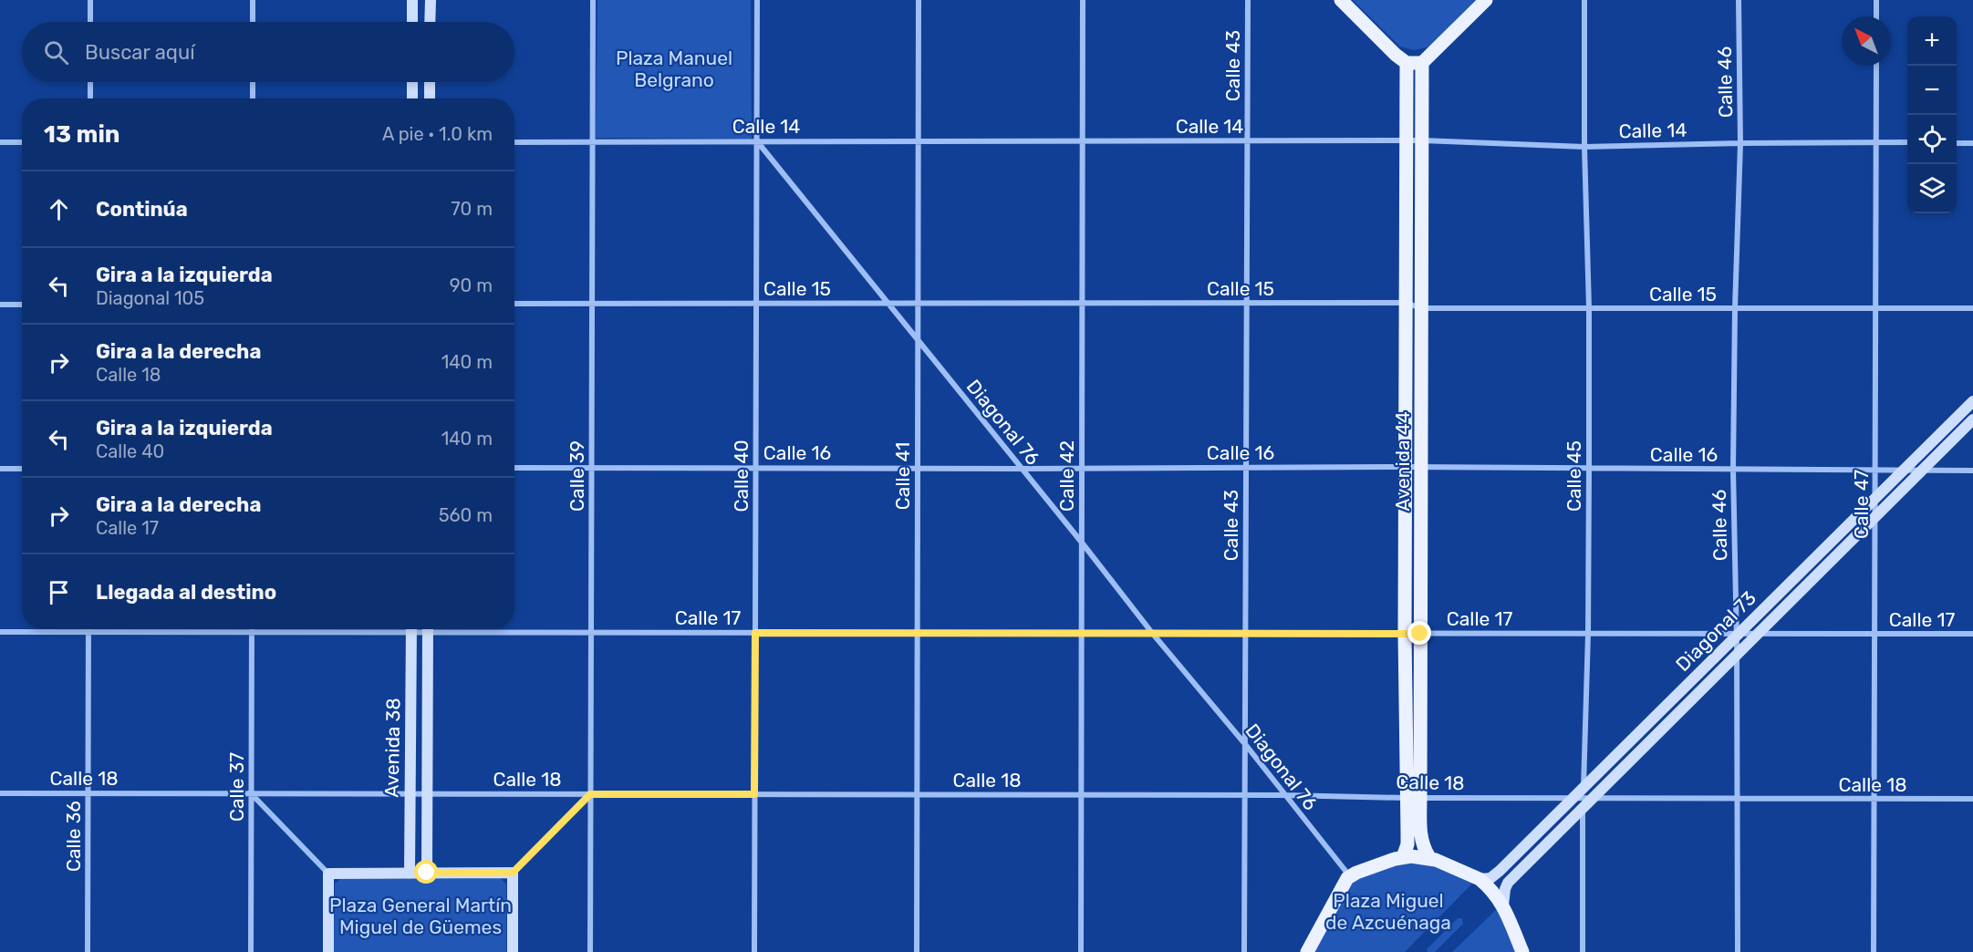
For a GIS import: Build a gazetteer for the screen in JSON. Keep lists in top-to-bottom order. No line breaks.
{"streets":{"main road":["Avenida 44","Diagonal 73","Avenida 38"],"street":["Calle 43","Calle 46","Calle 14","Calle 15","Diagonal 76","Calle 16","Calle 39","Calle 40","Calle 41","Calle 42","Calle 45","Calle 47","Calle 17","Calle 18","Calle 37","Calle 36"]},"crossings":[["Calle 43","Calle 14"],["Calle 43","Calle 15"],["Calle 43","Diagonal 76"],["Calle 43","Calle 16"],["Calle 43","Calle 17"],["Calle 43","Calle 18"],["Calle 46","Calle 14"],["Calle 46","Calle 15"],["Calle 46","Calle 16"],["Calle 46","Calle 17"],["Calle 46","Diagonal 73"],["Calle 46","Calle 18"],["Calle 14","Diagonal 76"],["Calle 14","Avenida 44"],["Calle 14","Calle 39"],["Calle 14","Calle 40"],["Calle 14","Calle 41"],["Calle 14","Calle 42"],["Calle 14","Calle 45"],["Calle 14","Calle 47"],["Calle 15","Diagonal 76"],["Calle 15","Avenida 44"],["Calle 15","Calle 39"],["Calle 15","Calle 40"],["Calle 15","Calle 41"],["Calle 15","Calle 42"],["Calle 15","Calle 45"],["Calle 15","Calle 47"],["Diagonal 76","Calle 16"],["Diagonal 76","Calle 40"],["Diagonal 76","Calle 41"],["Diagonal 76","Calle 42"],["Diagonal 76","Calle 17"],["Diagonal 76","Calle 18"],["Calle 16","Avenida 44"],["Calle 16","Calle 39"],["Calle 16","Calle 40"],["Calle 16","Calle 41"],["Calle 16","Calle 42"],["Calle 16","Calle 45"],["Calle 16","Calle 47"],["Calle 16","Diagonal 73"],["Avenida 44","Calle 17"],["Avenida 44","Calle 18"],["Calle 39","Calle 17"],["Calle 39","Calle 18"],["Calle 40","Calle 17"],["Calle 40","Calle 18"],["Calle 41","Calle 17"],["Calle 41","Calle 18"],["Calle 42","Calle 17"],["Calle 42","Calle 18"],["Calle 45","Calle 17"],["Calle 45","Diagonal 73"],["Calle 45","Calle 18"],["Calle 47","Calle 17"],["Calle 47","Diagonal 73"],["Calle 47","Calle 18"],["Calle 17","Diagonal 73"],["Calle 17","Calle 37"],["Calle 17","Calle 36"],["Diagonal 73","Calle 18"],["Avenida 38","Calle 18"],["Calle 18","Calle 37"],["Calle 18","Calle 36"]],"parks":["Plaza Manuel Belgrano","Plaza Miguel de Azcuénaga","Plaza General Martín Miguel de Güemes"],"north":"top left","page":{"map_buttons":["+","−"],"search":"Buscar aquí","heading":["13 min","A pie · 1.0 km"],"list":[["Continúa","70 m"],["Gira a la izquierda","Diagonal 105","90 m"],["Gira a la derecha","Calle 18","140 m"],["Gira a la izquierda","Calle 40","140 m"],["Gira a la derecha","Calle 17","560 m"],"Llegada al destino"]}}
